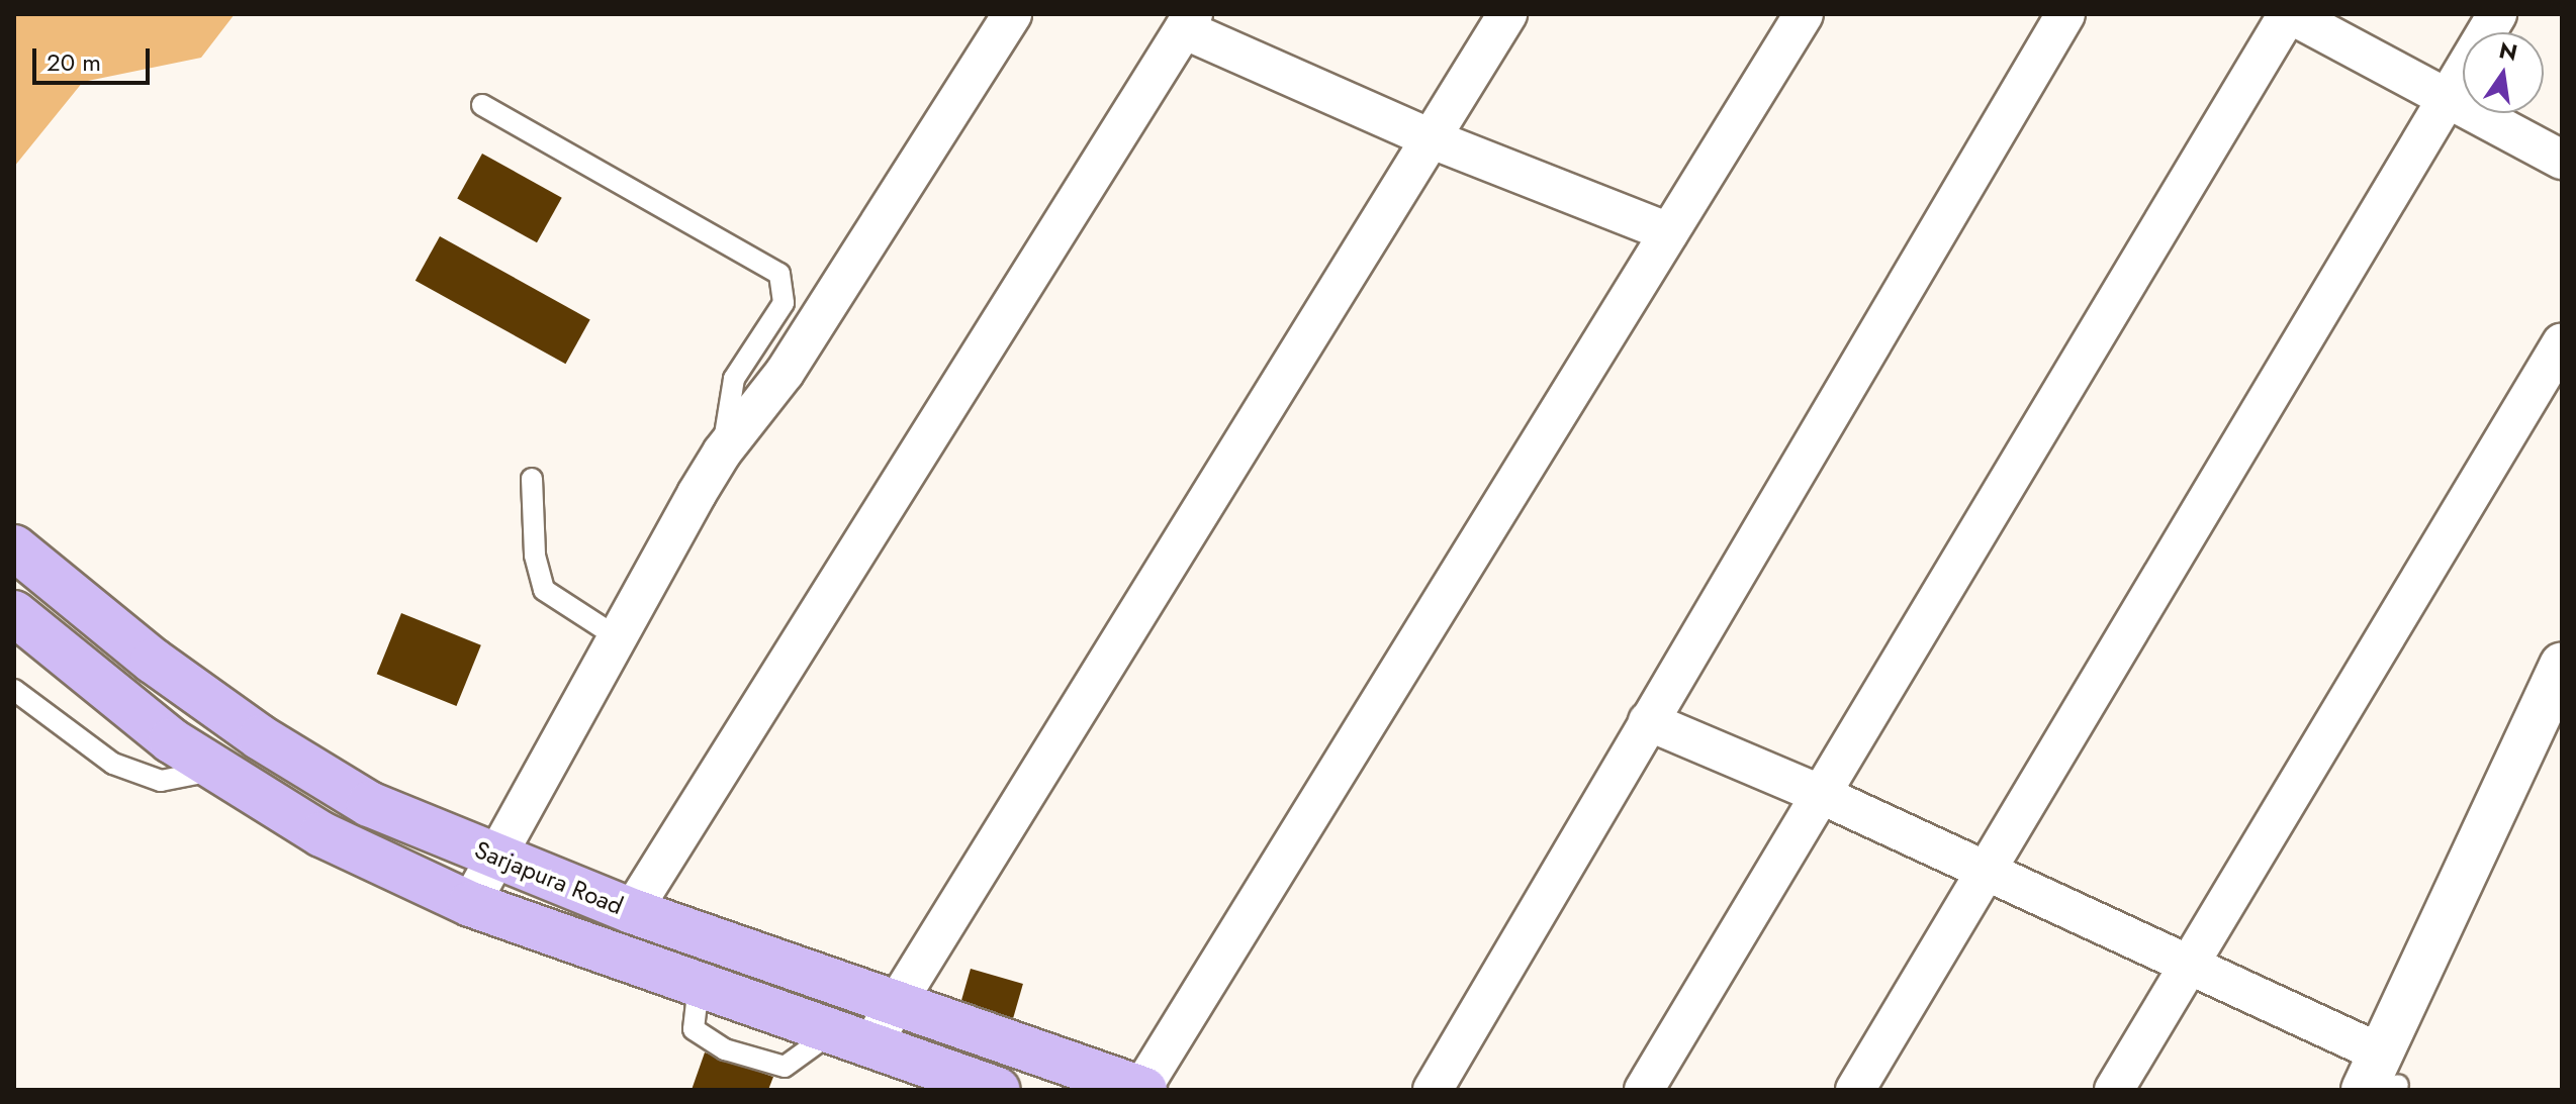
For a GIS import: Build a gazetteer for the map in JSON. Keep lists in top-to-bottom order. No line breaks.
{"streets":{"main road":["Sarjapura Road"]},"scale_bar":"20 m","north":"top"}
